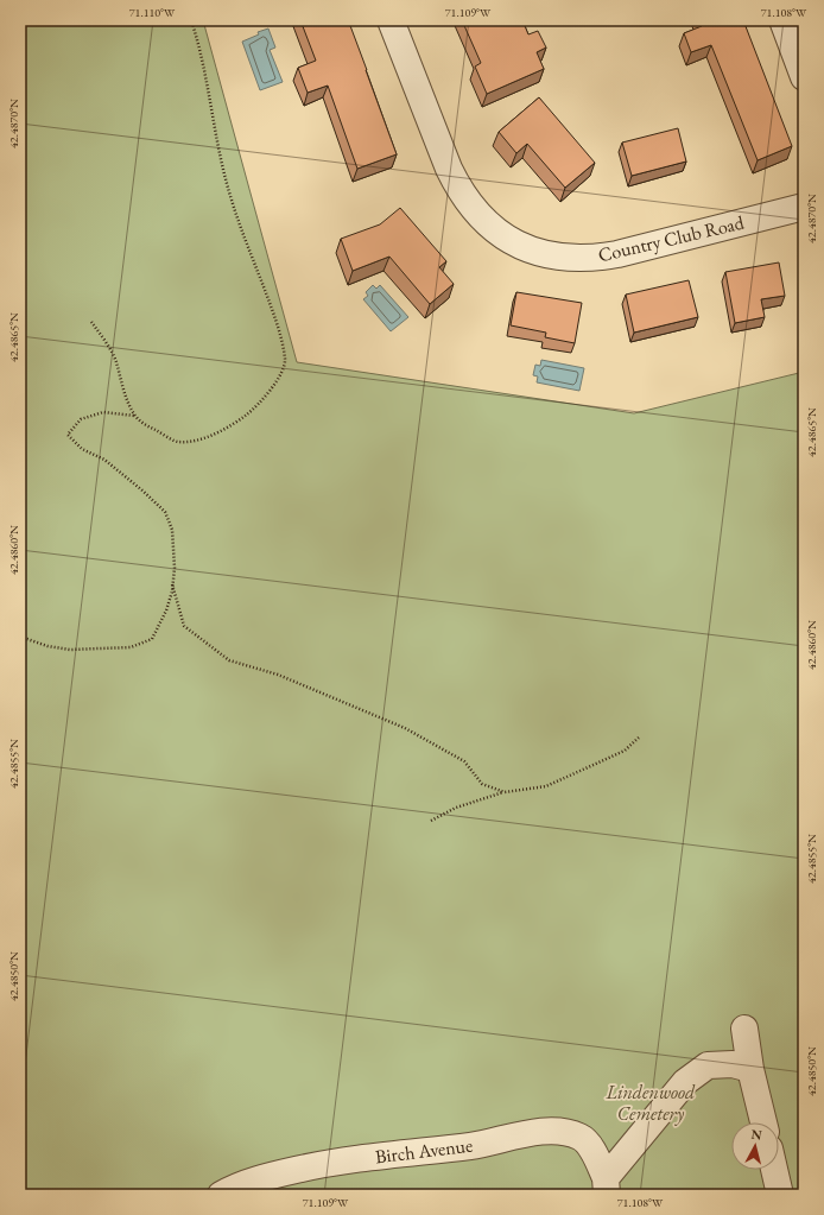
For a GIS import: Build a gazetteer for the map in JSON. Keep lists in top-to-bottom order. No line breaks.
{"streets":{"street":["Country Club Road","Birch Avenue"]},"parks":["Lindenwood Cemetery"],"north":"top","coordinates":["71.110°W","71.109°W","71.108°W","42.4870°N","42.4865°N","42.4860°N","42.4855°N","42.4850°N"]}
